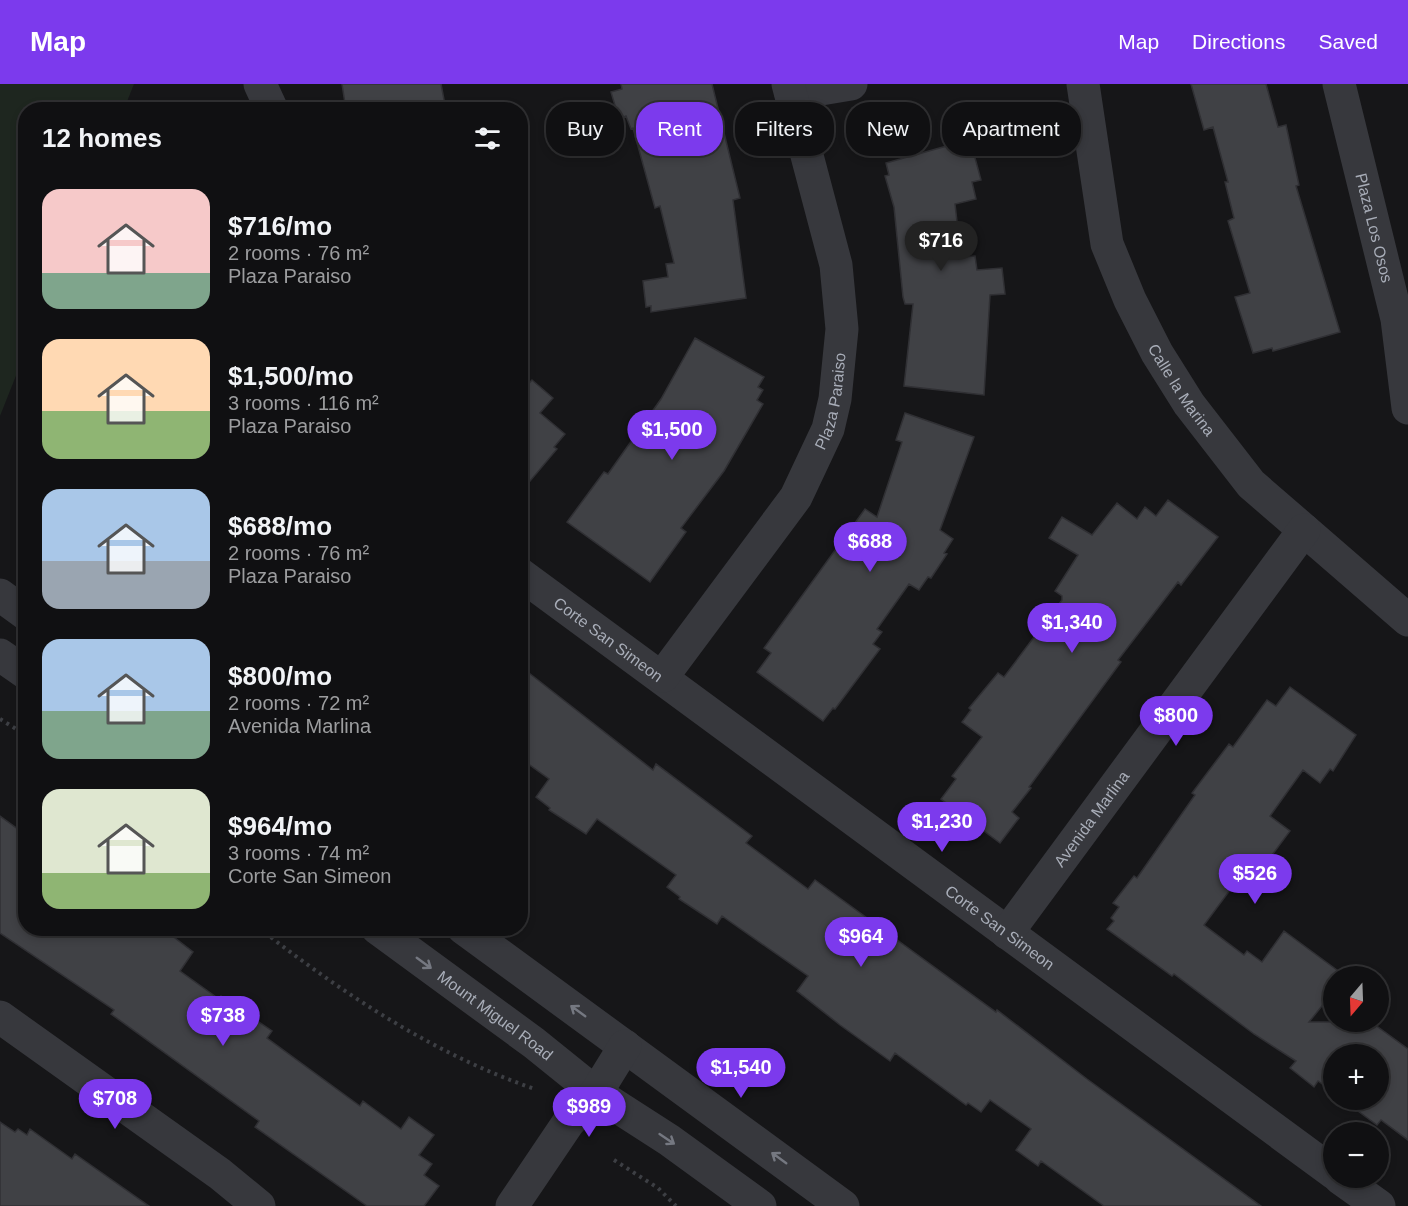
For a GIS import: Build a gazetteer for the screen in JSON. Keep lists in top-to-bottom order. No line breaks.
{"streets":{"street":["Plaza Los Osos","Calle la Marina","Plaza Paraiso","Corte San Simeon","Avenida Marlina","Mount Miguel Road"]},"crossings":[["Calle la Marina","Avenida Marlina"],["Plaza Paraiso","Corte San Simeon"],["Corte San Simeon","Avenida Marlina"]],"north":"bottom","page":{"header":"Map","nav":["Map","Directions","Saved"],"chip":["Buy","Rent","Filters","New","Apartment"],"heading":"12 homes","list":[{"name":"$716/mo","note":"2 rooms · 76 m² · Plaza Paraiso"},{"name":"$1,500/mo","note":"3 rooms · 116 m² · Plaza Paraiso"},{"name":"$688/mo","note":"2 rooms · 76 m² · Plaza Paraiso"},{"name":"$800/mo","note":"2 rooms · 72 m² · Avenida Marlina"},{"name":"$964/mo","note":"3 rooms · 74 m² · Corte San Simeon"}],"price":["$716","$1,500","$688","$1,340","$800","$1,230","$526","$964","$738","$1,540","$708","$989"],"map_buttons":["+","−"]}}
